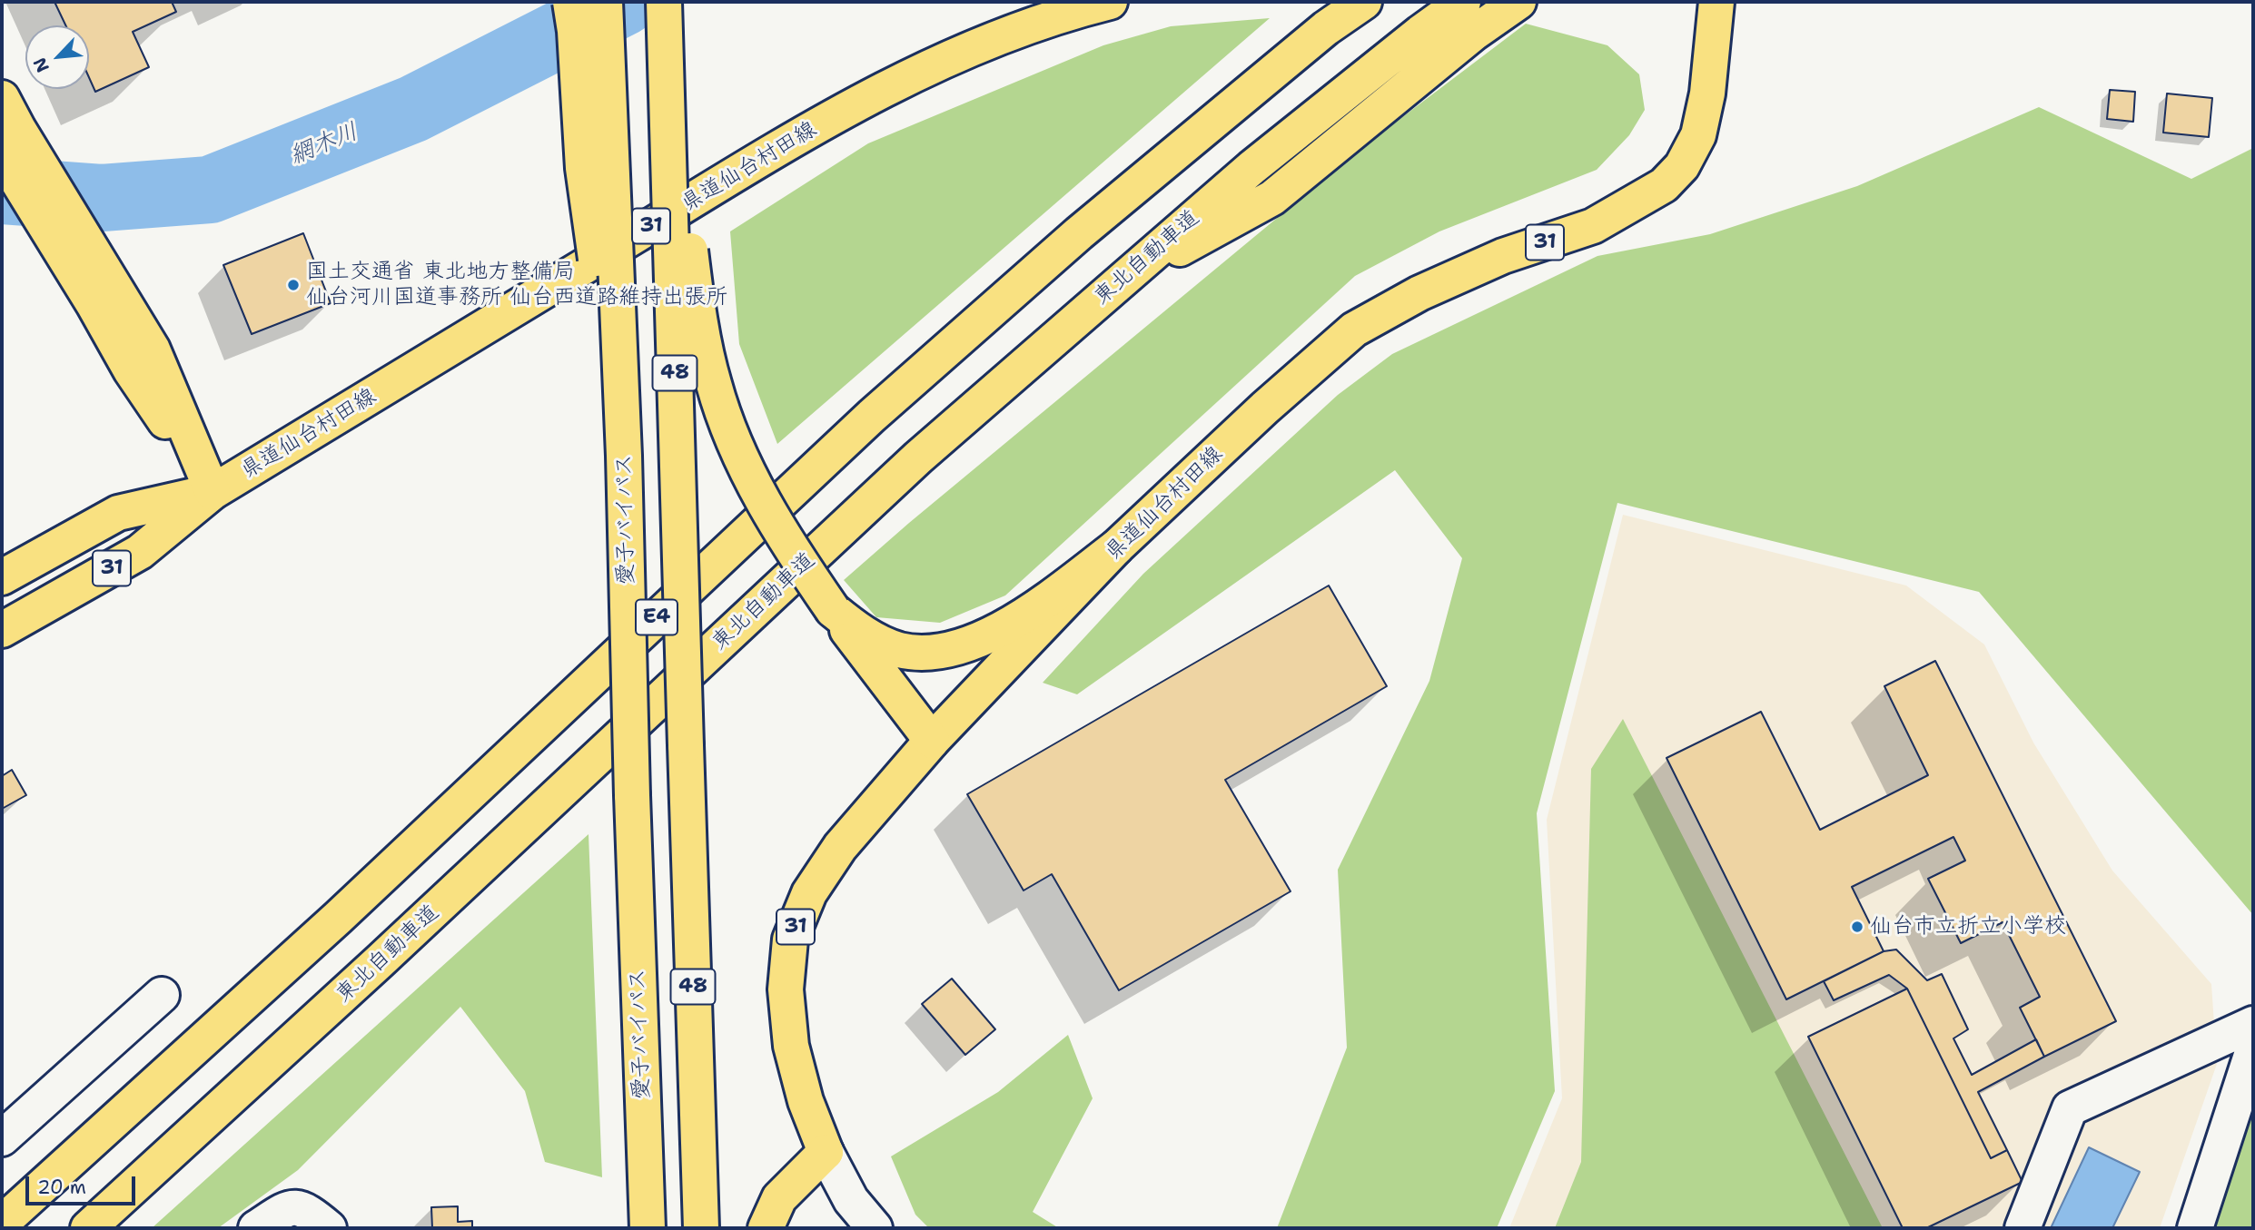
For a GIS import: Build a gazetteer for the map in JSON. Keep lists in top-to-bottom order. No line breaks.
{"streets":{"main road":["県道仙台村田線","31","東北自動車道","48","愛子バイパス","E4"]},"water":["網木川"],"places":["国土交通省 東北地方整備局 仙台河川国道事務所 仙台西道路維持出張所","仙台市立折立小学校"],"scale_bar":"20 m","north":"bottom left"}
